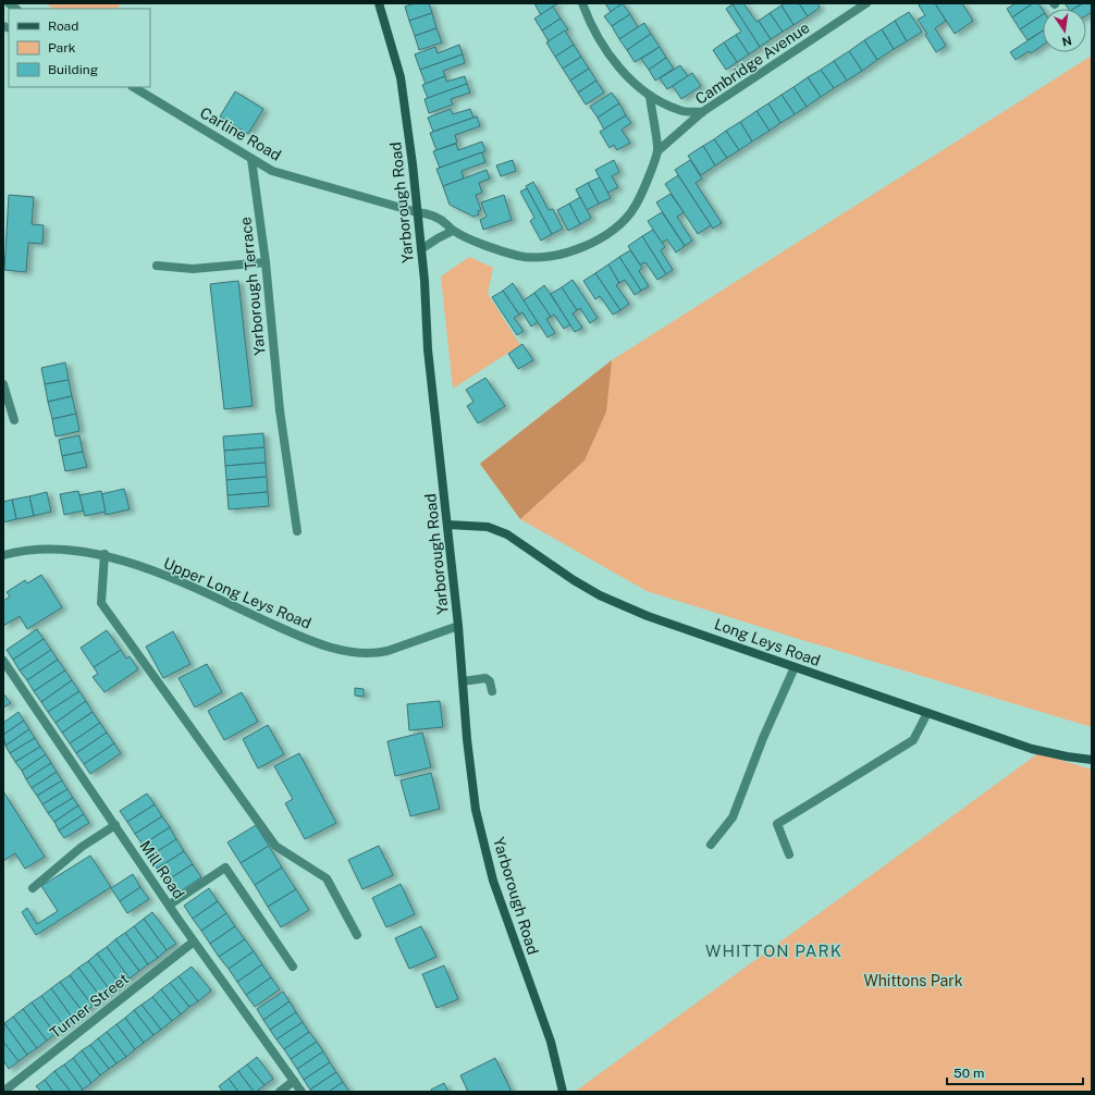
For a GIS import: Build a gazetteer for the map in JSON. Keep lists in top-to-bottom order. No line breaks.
{"streets":{"main road":["Yarborough Road","Long Leys Road"],"street":["Cambridge Avenue","Carline Road","Yarborough Terrace","Upper Long Leys Road","Mill Road","Turner Street"]},"crossings":[["Cambridge Avenue","Carline Road"],["Carline Road","Yarborough Road"],["Carline Road","Yarborough Terrace"],["Yarborough Road","Upper Long Leys Road"],["Yarborough Road","Long Leys Road"],["Mill Road","Turner Street"]],"districts":["WHITTON PARK"],"parks":["Whittons Park"],"legend":["Road","Park","Building"],"scale_bar":"50 m","north":"bottom"}
